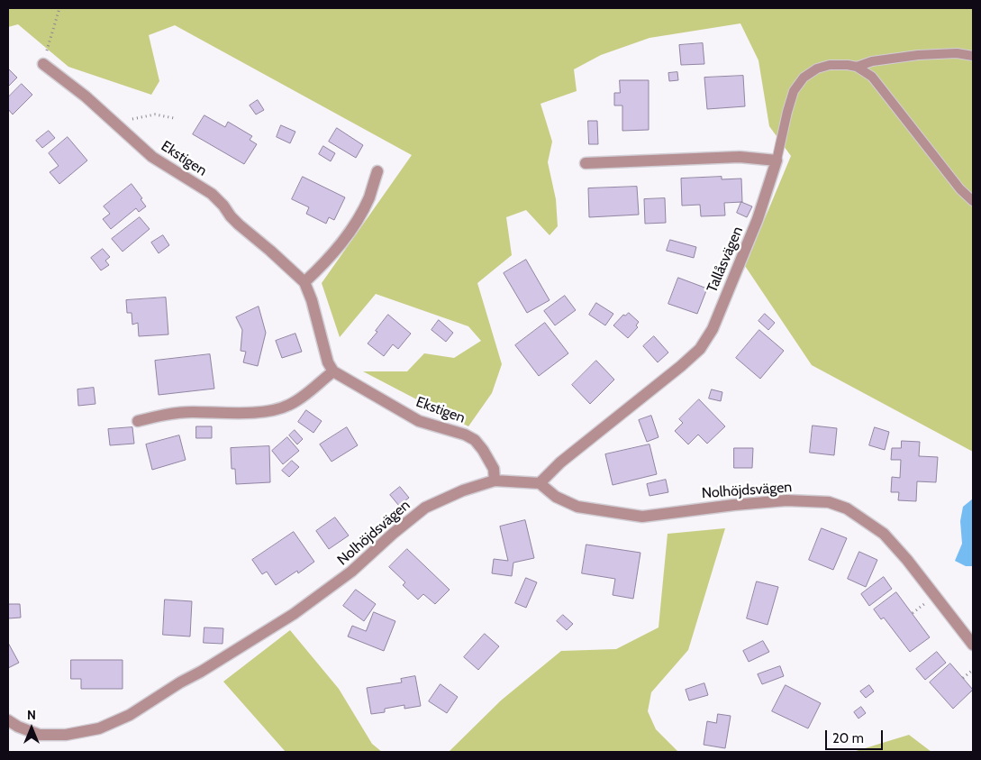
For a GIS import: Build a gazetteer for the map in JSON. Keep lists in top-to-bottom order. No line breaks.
{"streets":{"street":["Ekstigen","Tallåsvägen","Nolhöjdsvägen"]},"crossings":[["Ekstigen","Nolhöjdsvägen"],["Tallåsvägen","Nolhöjdsvägen"]],"scale_bar":"20 m","north":"top"}
